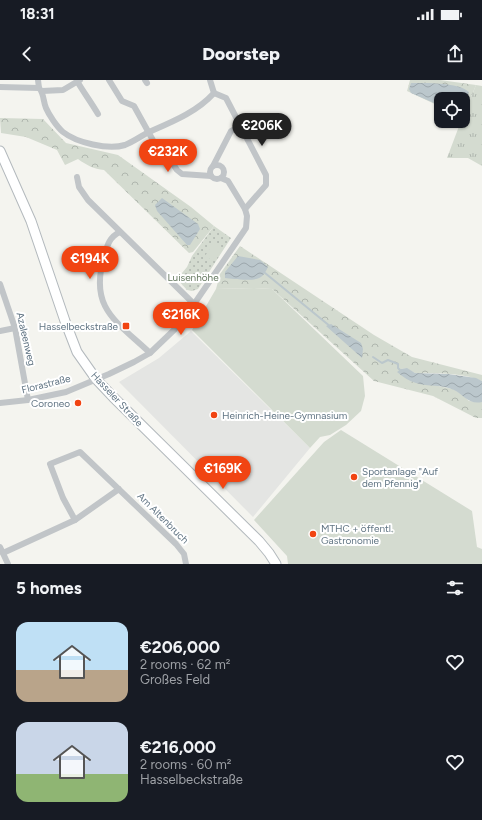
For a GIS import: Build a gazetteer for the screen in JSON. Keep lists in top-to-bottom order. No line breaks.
{"streets":{"main road":["Hasseler Straße"],"street":["Azaleenweg","Florastraße","Am Altenbruch"]},"crossings":[["Azaleenweg","Florastraße"],["Florastraße","Hasseler Straße"]],"parks":["Luisenhöhe"],"places":{"transit":["Hasselbeckstraße"],"other":["Coroneo","Heinrich-Heine-Gymnasium","Sportanlage \"Auf dem Pfennig\"","MTHC + öffentl. Gastronomie"]},"page":{"status":"18:31","header":"Doorstep","price":["€206K","€232K","€194K","€216K","€169K"],"heading":"5 homes","list":[{"name":"€206,000","note":"2 rooms · 62 m² · Großes Feld"},{"name":"€216,000","note":"2 rooms · 60 m² · Hasselbeckstraße"}]}}
